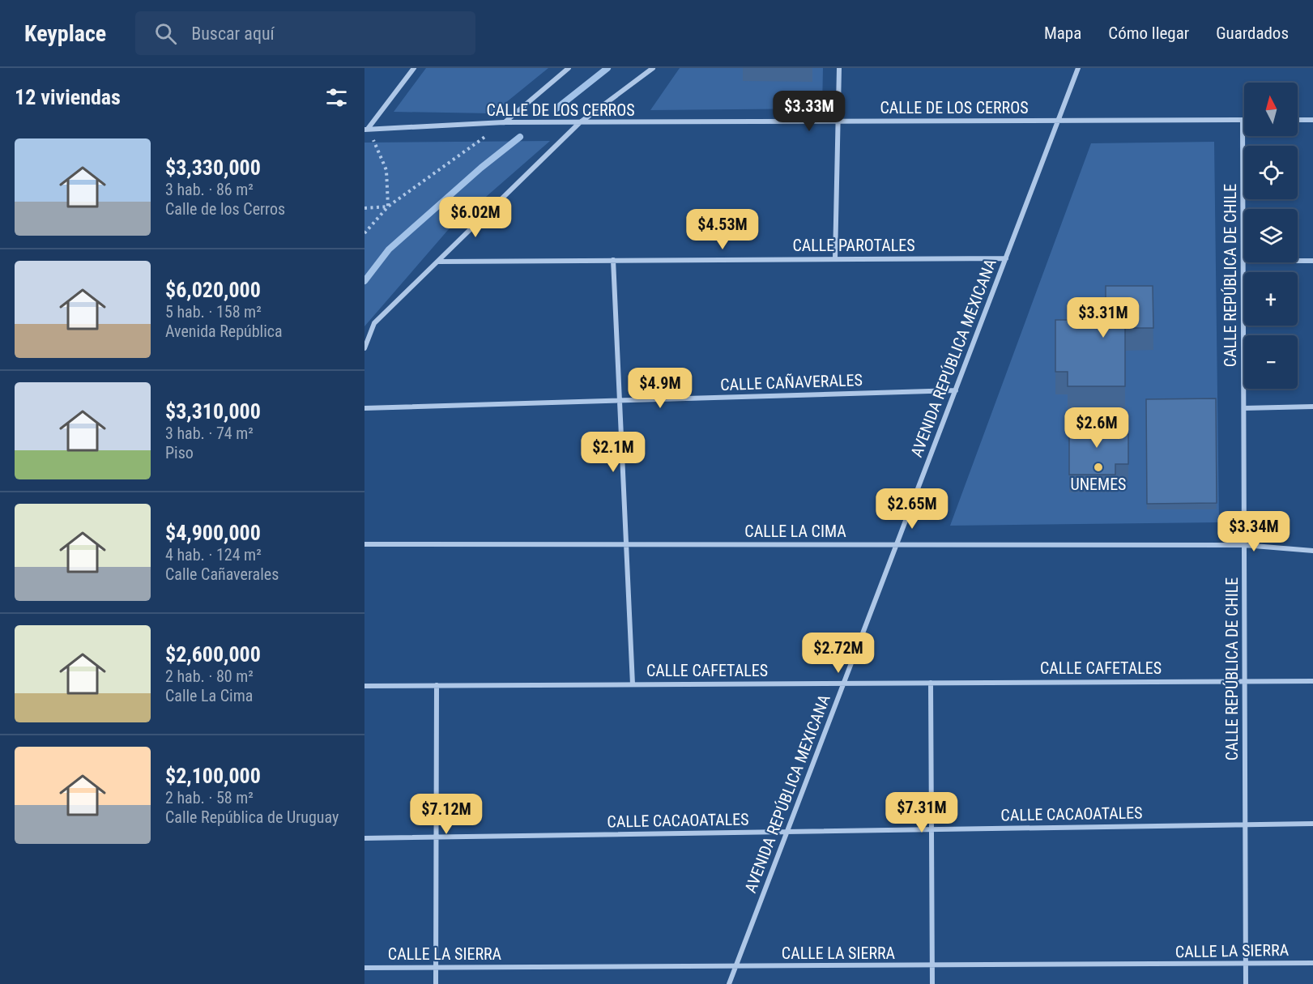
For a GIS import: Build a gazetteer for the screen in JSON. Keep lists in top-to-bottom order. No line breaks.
{"streets":{"street":["CALLE DE LOS CERROS","CALLE PAROTALES","CALLE REPÚBLICA DE CHILE","AVENIDA REPÚBLICA MEXICANA","CALLE CAÑAVERALES","CALLE LA CIMA","CALLE CAFETALES","CALLE CACAOATALES","CALLE LA SIERRA"]},"crossings":[["CALLE DE LOS CERROS","CALLE REPÚBLICA DE CHILE"],["CALLE DE LOS CERROS","AVENIDA REPÚBLICA MEXICANA"],["CALLE PAROTALES","AVENIDA REPÚBLICA MEXICANA"],["CALLE REPÚBLICA DE CHILE","CALLE LA CIMA"],["CALLE REPÚBLICA DE CHILE","CALLE CAFETALES"],["CALLE REPÚBLICA DE CHILE","CALLE CACAOATALES"],["CALLE REPÚBLICA DE CHILE","CALLE LA SIERRA"],["AVENIDA REPÚBLICA MEXICANA","CALLE CAÑAVERALES"],["AVENIDA REPÚBLICA MEXICANA","CALLE LA CIMA"],["AVENIDA REPÚBLICA MEXICANA","CALLE CAFETALES"],["AVENIDA REPÚBLICA MEXICANA","CALLE CACAOATALES"],["AVENIDA REPÚBLICA MEXICANA","CALLE LA SIERRA"]],"places":["UNEMES"],"north":"top","page":{"header":"Keyplace","search":"Buscar aquí","nav":["Mapa","Cómo llegar","Guardados"],"heading":"12 viviendas","map_buttons":["+","−"],"price":["$3.33M","$6.02M","$4.53M","$3.31M","$4.9M","$2.6M","$2.1M","$2.65M","$3.34M","$2.72M","$7.31M","$7.12M"],"list":[{"name":"$3,330,000","note":"3 hab. · 86 m² · Calle de los Cerros"},{"name":"$6,020,000","note":"5 hab. · 158 m² · Avenida República"},{"name":"$3,310,000","note":"3 hab. · 74 m² · Piso"},{"name":"$4,900,000","note":"4 hab. · 124 m² · Calle Cañaverales"},{"name":"$2,600,000","note":"2 hab. · 80 m² · Calle La Cima"},{"name":"$2,100,000","note":"2 hab. · 58 m² · Calle República de Uruguay"}]}}
